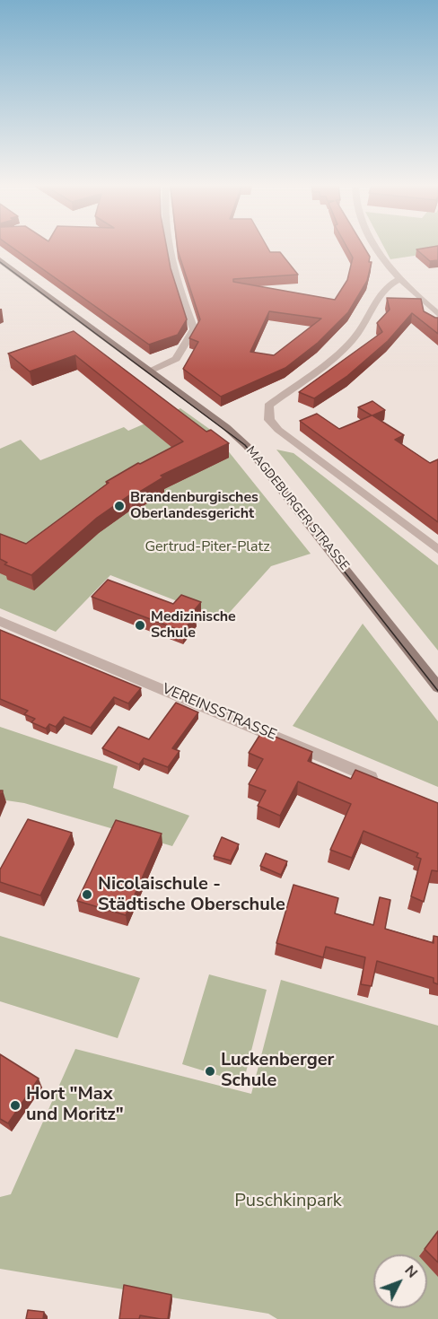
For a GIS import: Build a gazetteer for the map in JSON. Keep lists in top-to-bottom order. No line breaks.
{"streets":{"street":["MAGDEBURGER STRASSE","VEREINSSTRASSE"]},"parks":["Gertrud-Piter-Platz","Puschkinpark"],"places":["Brandenburgisches Oberlandesgericht","Medizinische Schule","Nicolaischule - Städtische Oberschule","Luckenberger Schule","Hort \"Max und Moritz\""],"north":"top right"}
